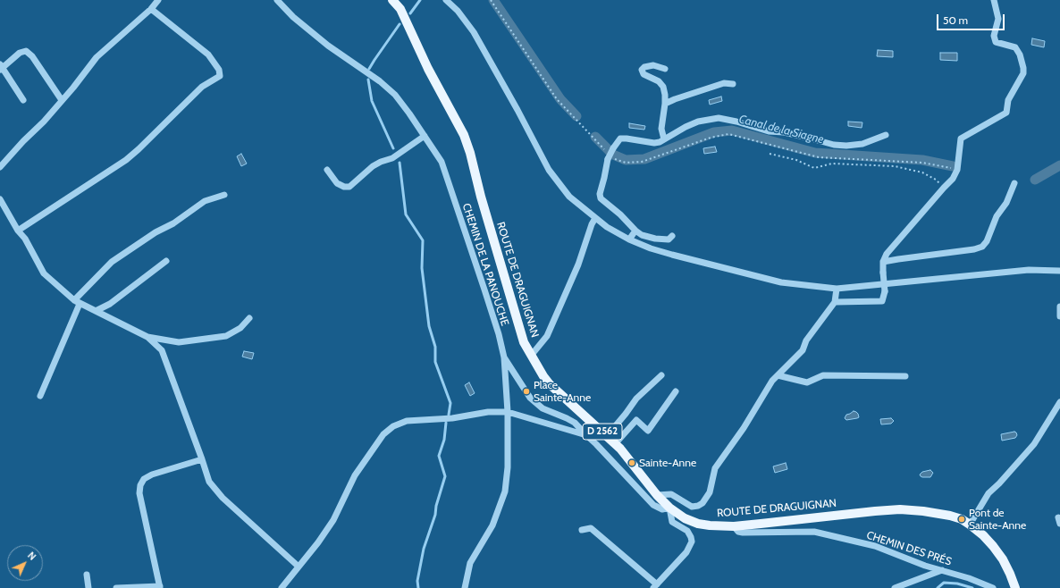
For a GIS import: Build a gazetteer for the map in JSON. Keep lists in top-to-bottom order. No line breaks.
{"streets":{"main road":["ROUTE DE DRAGUIGNAN","D 2562"],"street":["CHEMIN DE LA PANOUCHE","CHEMIN DES PRÉS"]},"crossings":[["ROUTE DE DRAGUIGNAN","CHEMIN DES PRÉS"]],"water":["Canal de la Siagne"],"places":["Place Sainte-Anne","Sainte-Anne","Pont de Sainte-Anne"],"scale_bar":"50 m","north":"top right"}
